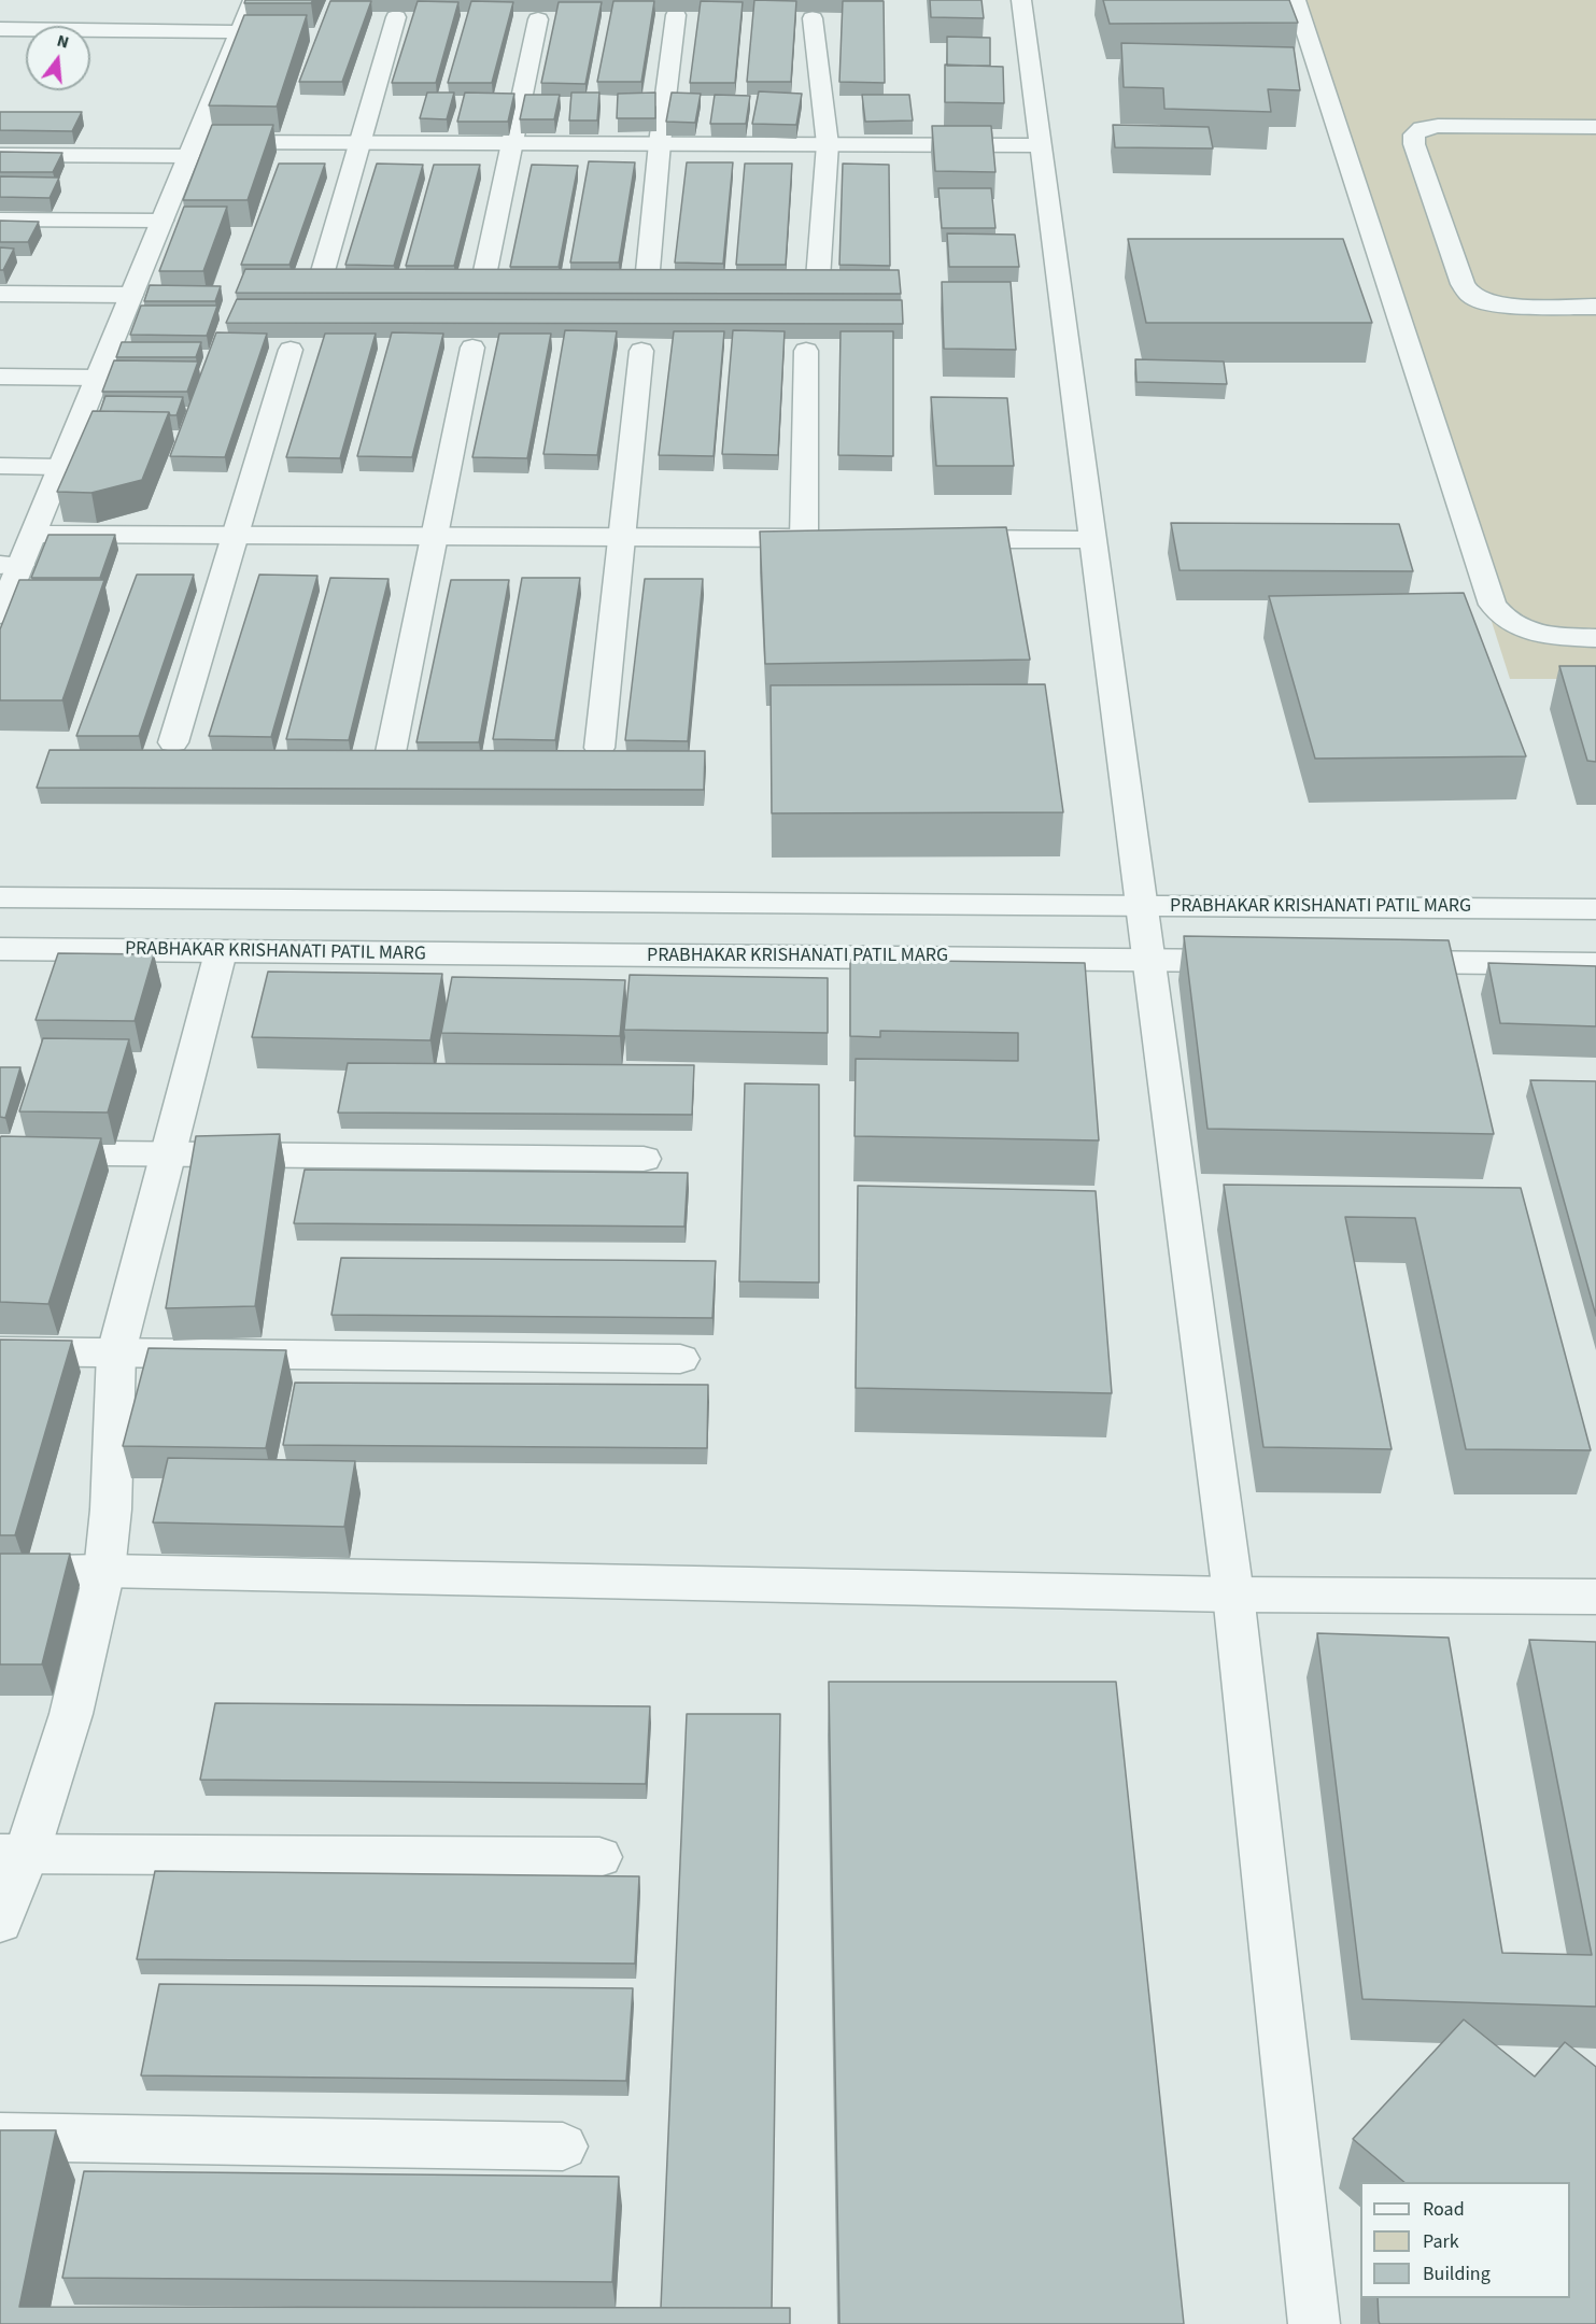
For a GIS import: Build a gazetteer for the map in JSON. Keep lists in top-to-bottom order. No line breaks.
{"streets":{"street":["PRABHAKAR KRISHANATI PATIL MARG"]},"legend":["Road","Park","Building"],"north":"top"}
